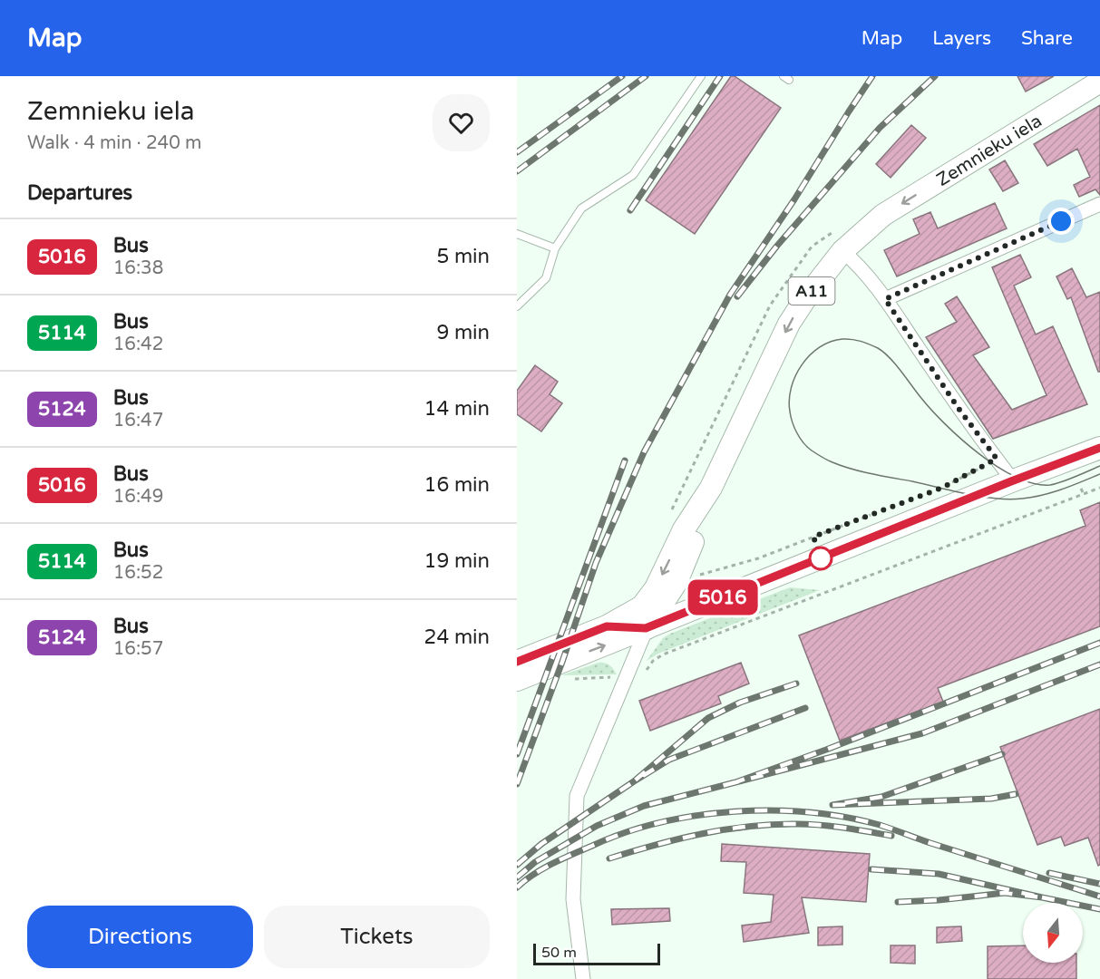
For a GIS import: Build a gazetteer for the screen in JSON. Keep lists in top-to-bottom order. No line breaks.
{"streets":{"highway":["Zemnieku iela","A11"]},"crossings":[["Zemnieku iela","A11"]],"one_way":["Zemnieku iela"],"lines":["bus line 5016"],"scale_bar":"50 m","north":"bottom","page":{"header":"Map","nav":["Map","Layers","Share"],"heading":[["Zemnieku iela","Walk · 4 min · 240 m"],"Departures"],"on_map":"5016","list":[{"mark":"5016","name":"Bus","note":"16:38","value":"5 min"},{"mark":"5114","name":"Bus","note":"16:42","value":"9 min"},{"mark":"5124","name":"Bus","note":"16:47","value":"14 min"},{"mark":"5016","name":"Bus","note":"16:49","value":"16 min"},{"mark":"5114","name":"Bus","note":"16:52","value":"19 min"},{"mark":"5124","name":"Bus","note":"16:57","value":"24 min"}],"buttons":["Directions","Tickets"],"scale":"50 m"}}
